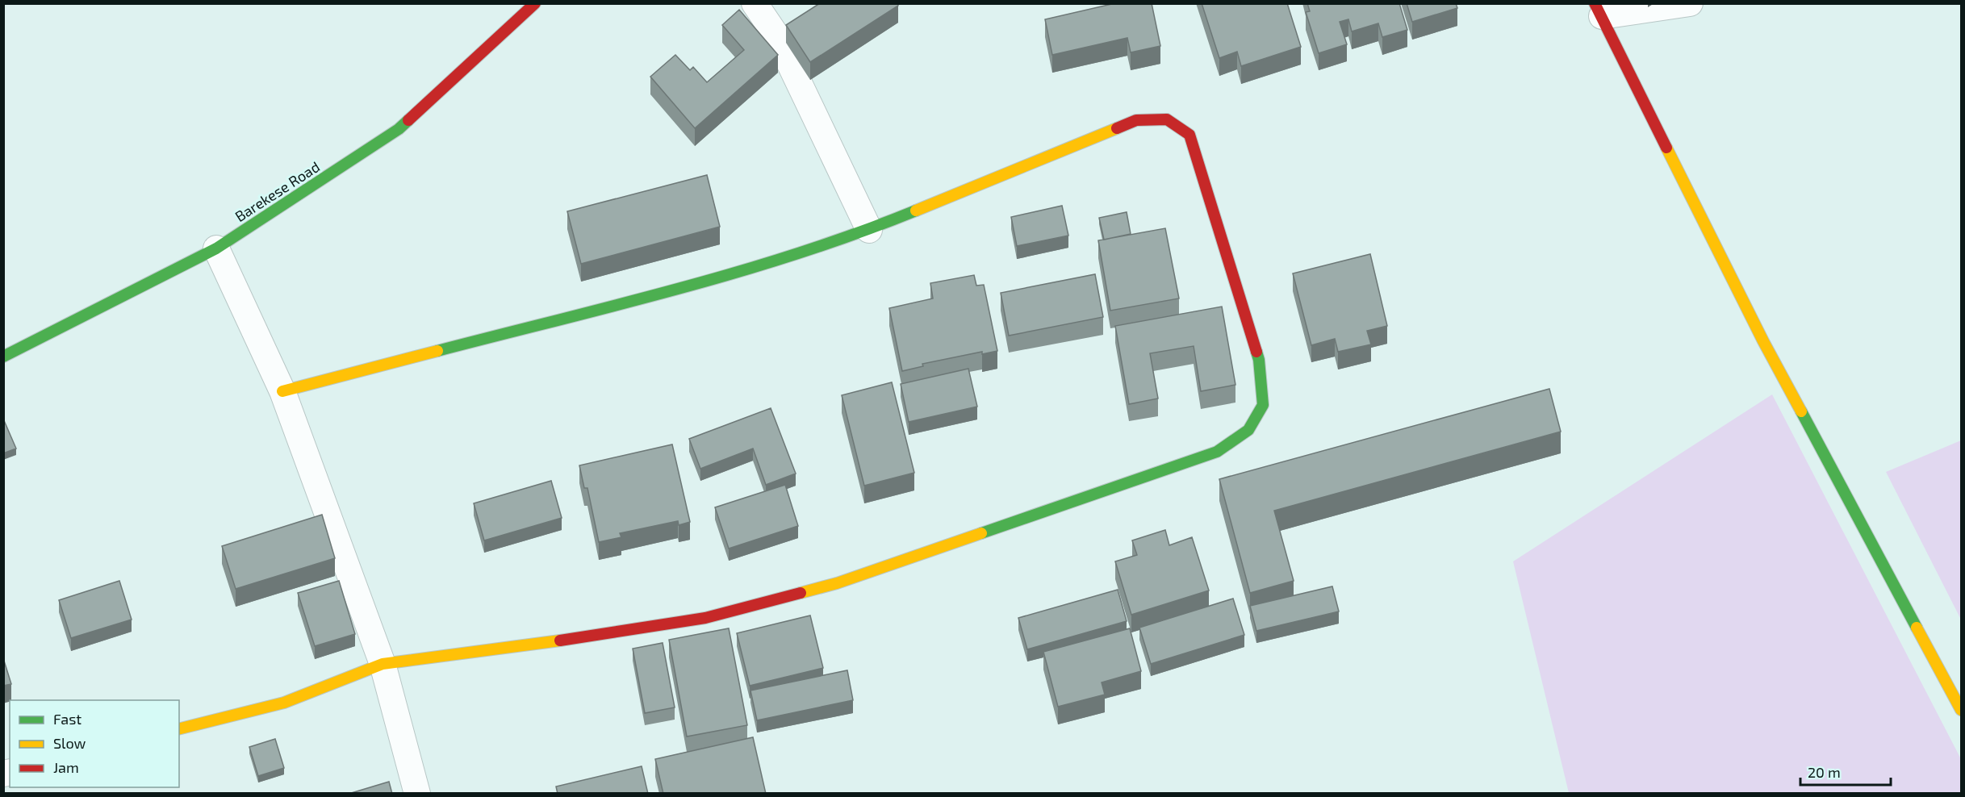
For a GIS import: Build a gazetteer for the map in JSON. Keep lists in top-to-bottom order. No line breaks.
{"streets":{"street":["Barekese Road"]},"legend":["Fast","Slow","Jam"],"scale_bar":"20 m"}
